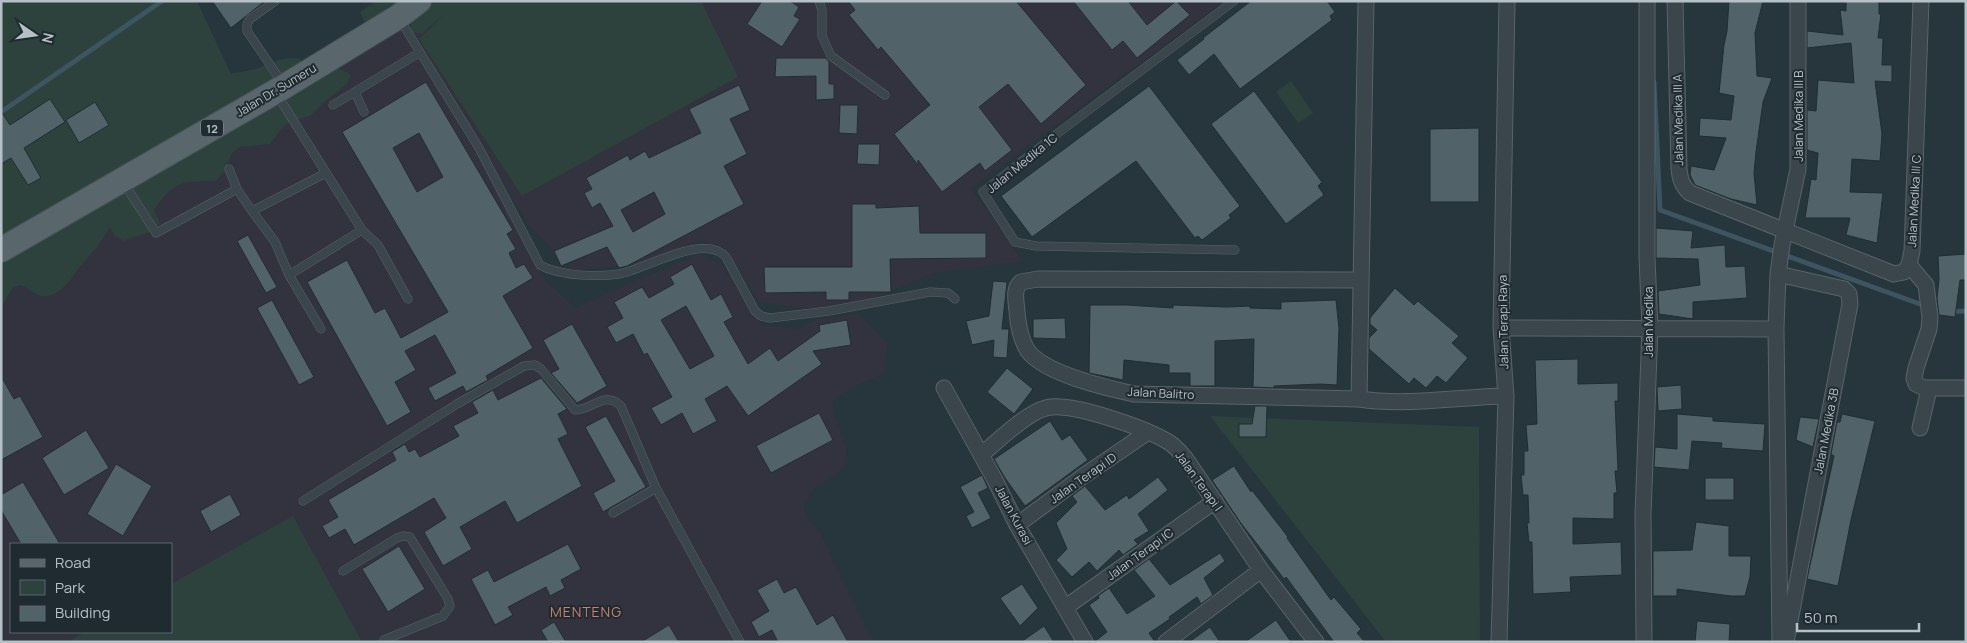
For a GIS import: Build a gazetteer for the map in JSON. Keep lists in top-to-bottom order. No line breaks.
{"streets":{"main road":["Jalan Dr. Sumeru","12"],"street":["Jalan Medika III B","Jalan Medika III A","Jalan Medika III C","Jalan Terapi Raya","Jalan Medika","Jalan Balitro","Jalan Medika 3B","Jalan Terapi ID","Jalan Terapi I","Jalan Kurasi","Jalan Terapi IC"],"lane":["Jalan Medika 1C"]},"crossings":[["Jalan Medika III B","Jalan Medika III A"],["Jalan Medika III B","Jalan Medika III C"],["Jalan Medika III A","Jalan Medika III C"],["Jalan Terapi Raya","Jalan Balitro"],["Jalan Terapi ID","Jalan Terapi I"],["Jalan Terapi ID","Jalan Kurasi"],["Jalan Terapi I","Jalan Kurasi"],["Jalan Terapi I","Jalan Terapi IC"],["Jalan Kurasi","Jalan Terapi IC"]],"districts":["MENTENG"],"legend":["Road","Park","Building"],"scale_bar":"50 m","north":"right"}
